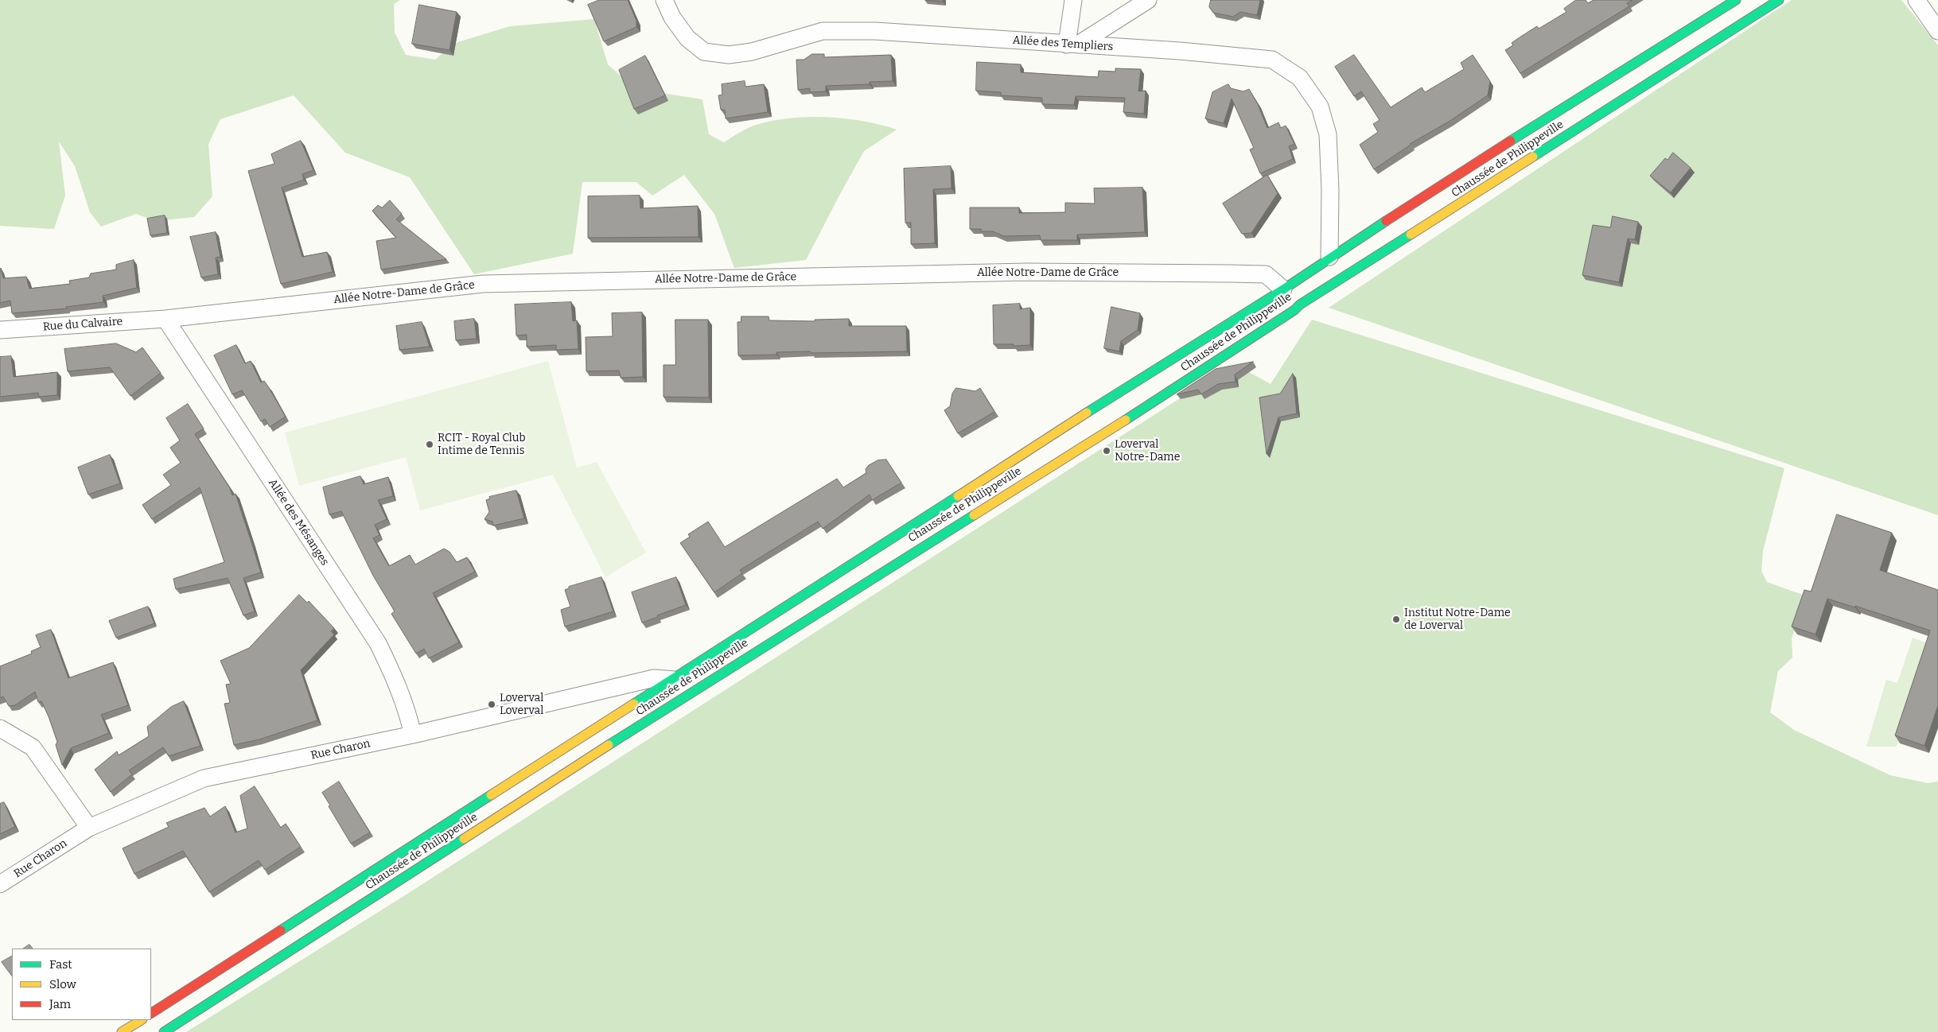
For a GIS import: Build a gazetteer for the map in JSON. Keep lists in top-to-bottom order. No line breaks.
{"streets":{"main road":["Chaussée de Philippeville"],"street":["Allée des Templiers","Allée Notre-Dame de Grâce","Rue du Calvaire","Allée des Mésanges","Rue Charon"]},"crossings":[["Allée des Templiers","Chaussée de Philippeville"],["Chaussée de Philippeville","Allée Notre-Dame de Grâce"],["Chaussée de Philippeville","Rue Charon"],["Allée Notre-Dame de Grâce","Rue du Calvaire"],["Allée Notre-Dame de Grâce","Allée des Mésanges"],["Rue du Calvaire","Allée des Mésanges"],["Allée des Mésanges","Rue Charon"]],"places":["RCIT - Royal Club Intime de Tennis","Loverval Notre-Dame","Institut Notre-Dame de Loverval","Loverval Loverval"],"legend":["Fast","Slow","Jam"]}
